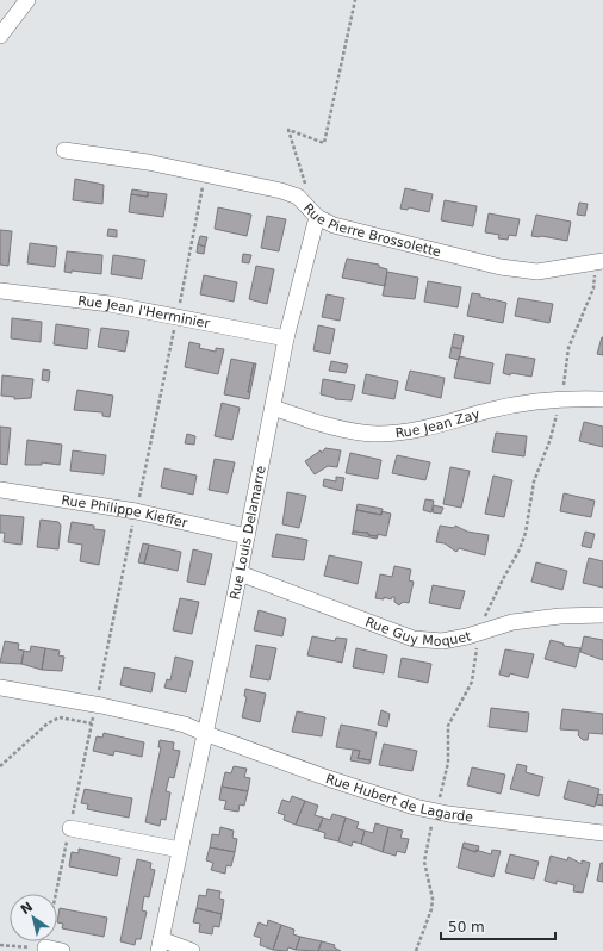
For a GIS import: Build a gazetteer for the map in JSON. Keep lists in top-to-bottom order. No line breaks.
{"streets":{"street":["Rue Pierre Brossolette","Rue Jean l'Herminier","Rue Jean Zay","Rue Philippe Kieffer","Rue Louis Delamarre","Rue Guy Moquet","Rue Hubert de Lagarde"]},"crossings":[["Rue Pierre Brossolette","Rue Louis Delamarre"],["Rue Jean l'Herminier","Rue Louis Delamarre"],["Rue Jean Zay","Rue Louis Delamarre"],["Rue Philippe Kieffer","Rue Louis Delamarre"],["Rue Louis Delamarre","Rue Guy Moquet"],["Rue Louis Delamarre","Rue Hubert de Lagarde"]],"scale_bar":"50 m","north":"top left"}
